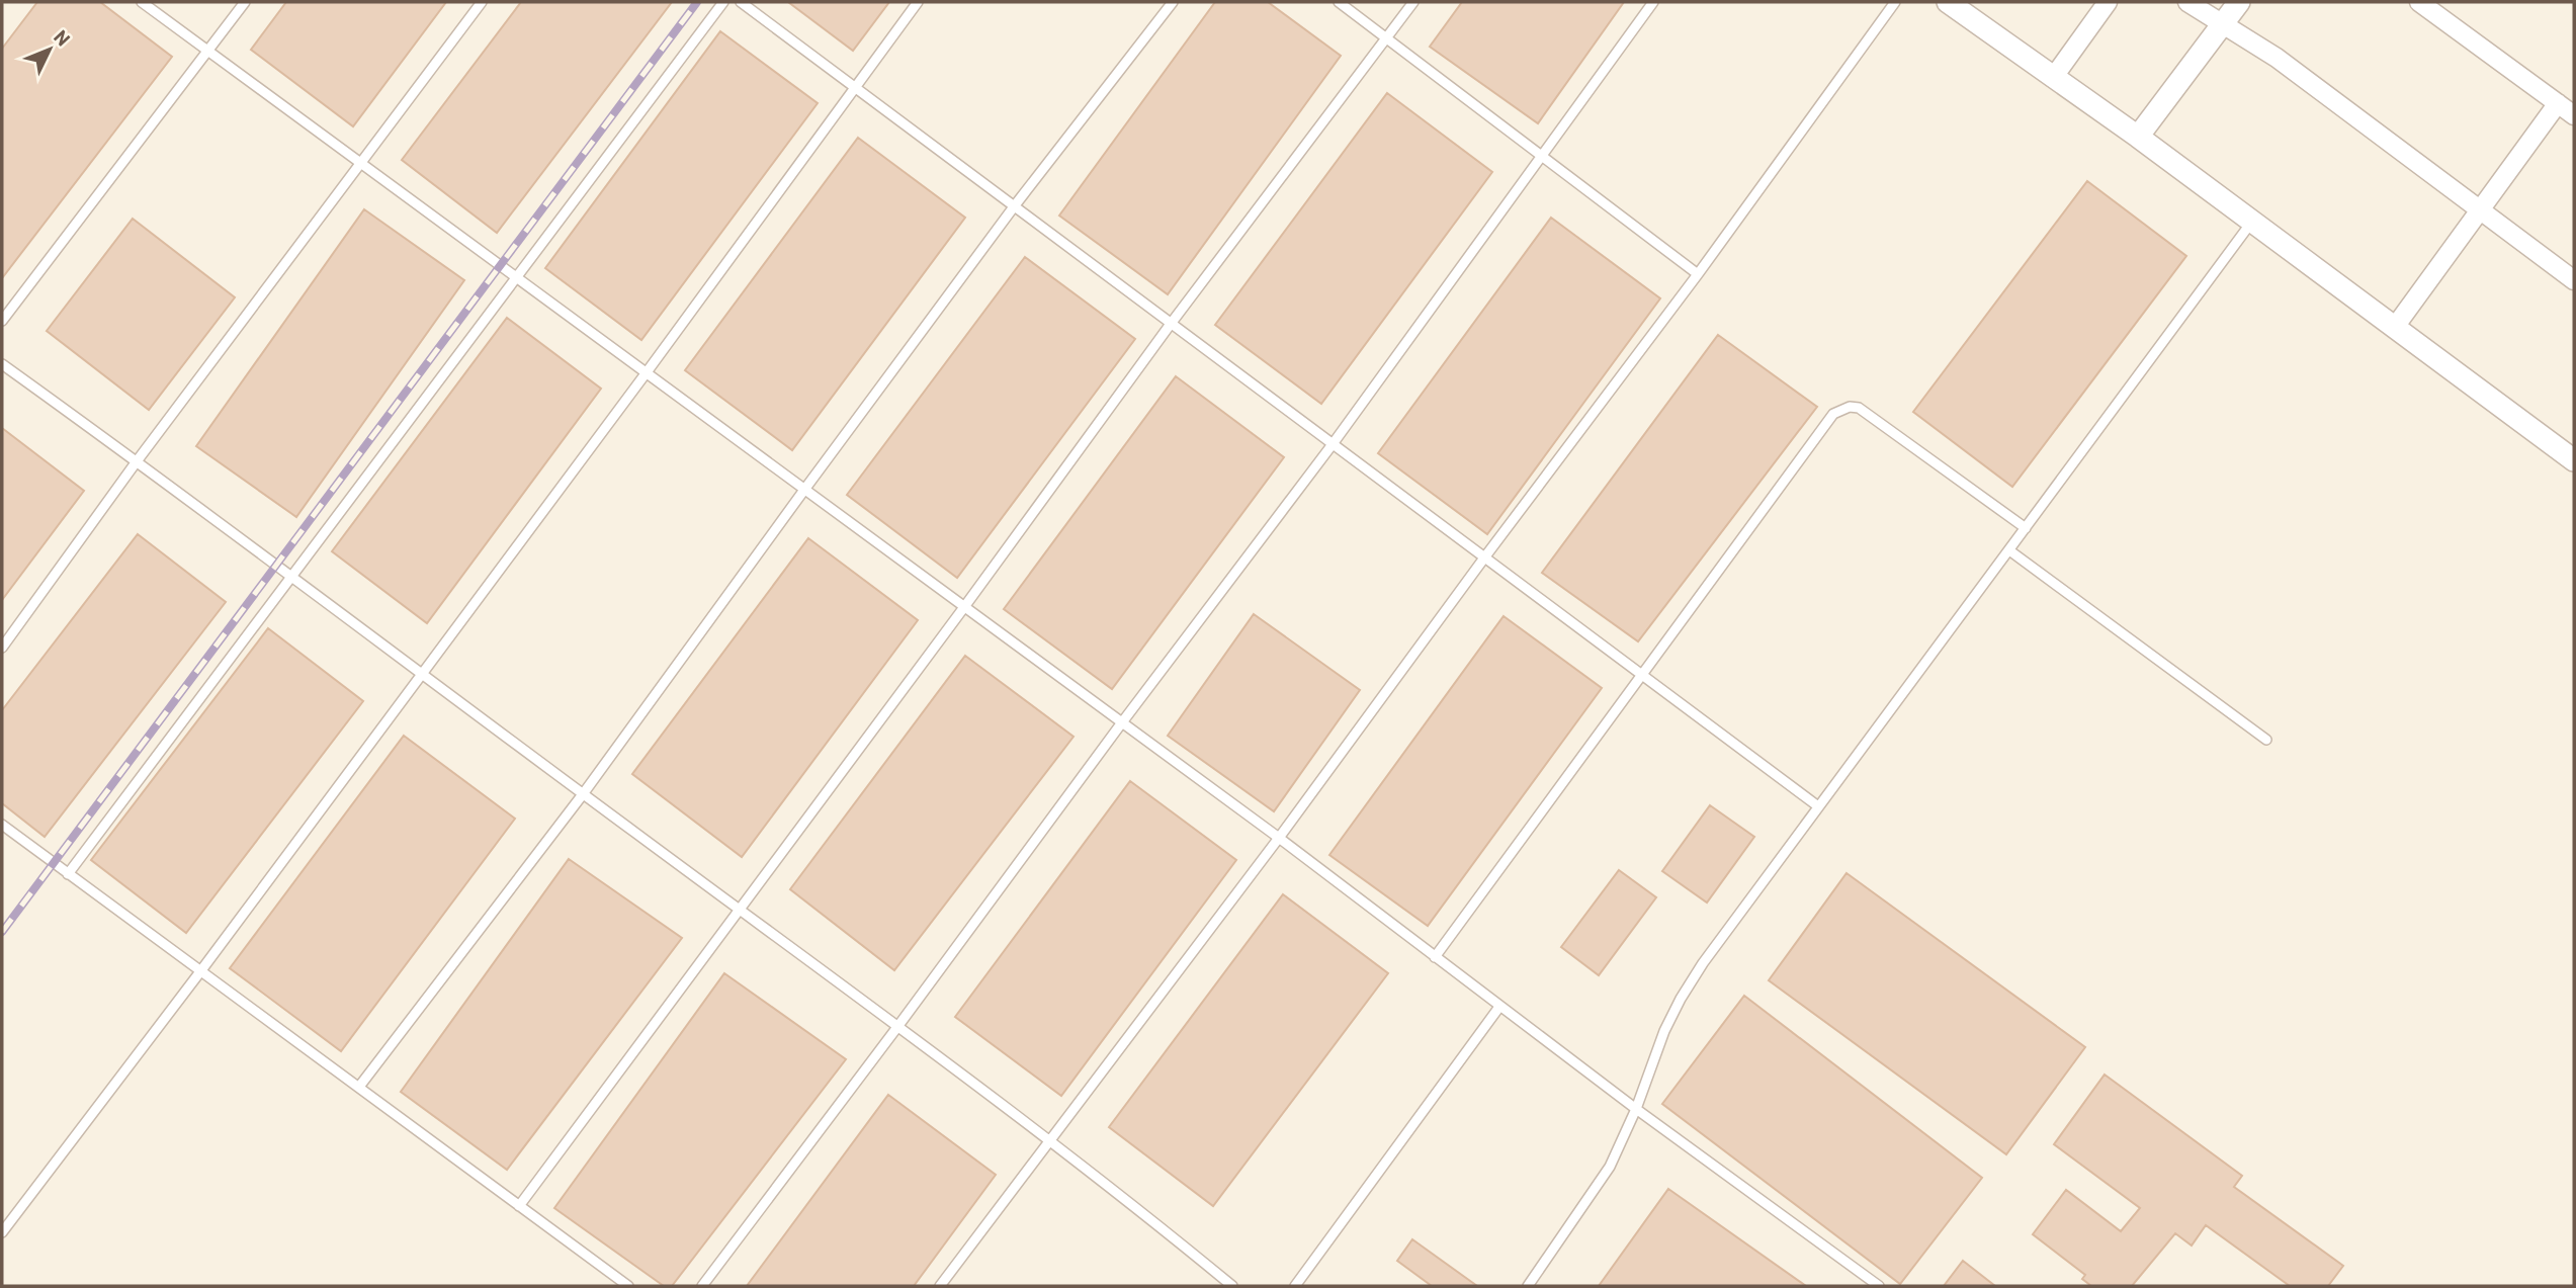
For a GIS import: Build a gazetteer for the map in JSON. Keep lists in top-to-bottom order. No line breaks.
{"north":"top right"}
